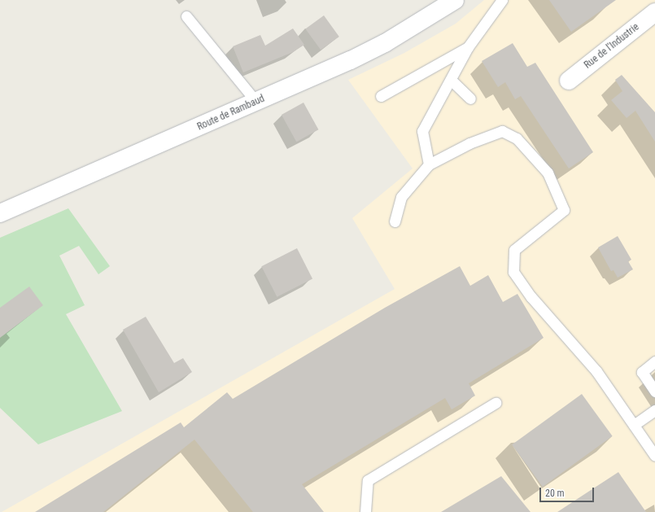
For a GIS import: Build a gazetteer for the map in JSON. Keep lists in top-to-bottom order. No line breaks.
{"streets":{"street":["Rue de l'Industrie","Route de Rambaud"]},"scale_bar":"20 m"}
